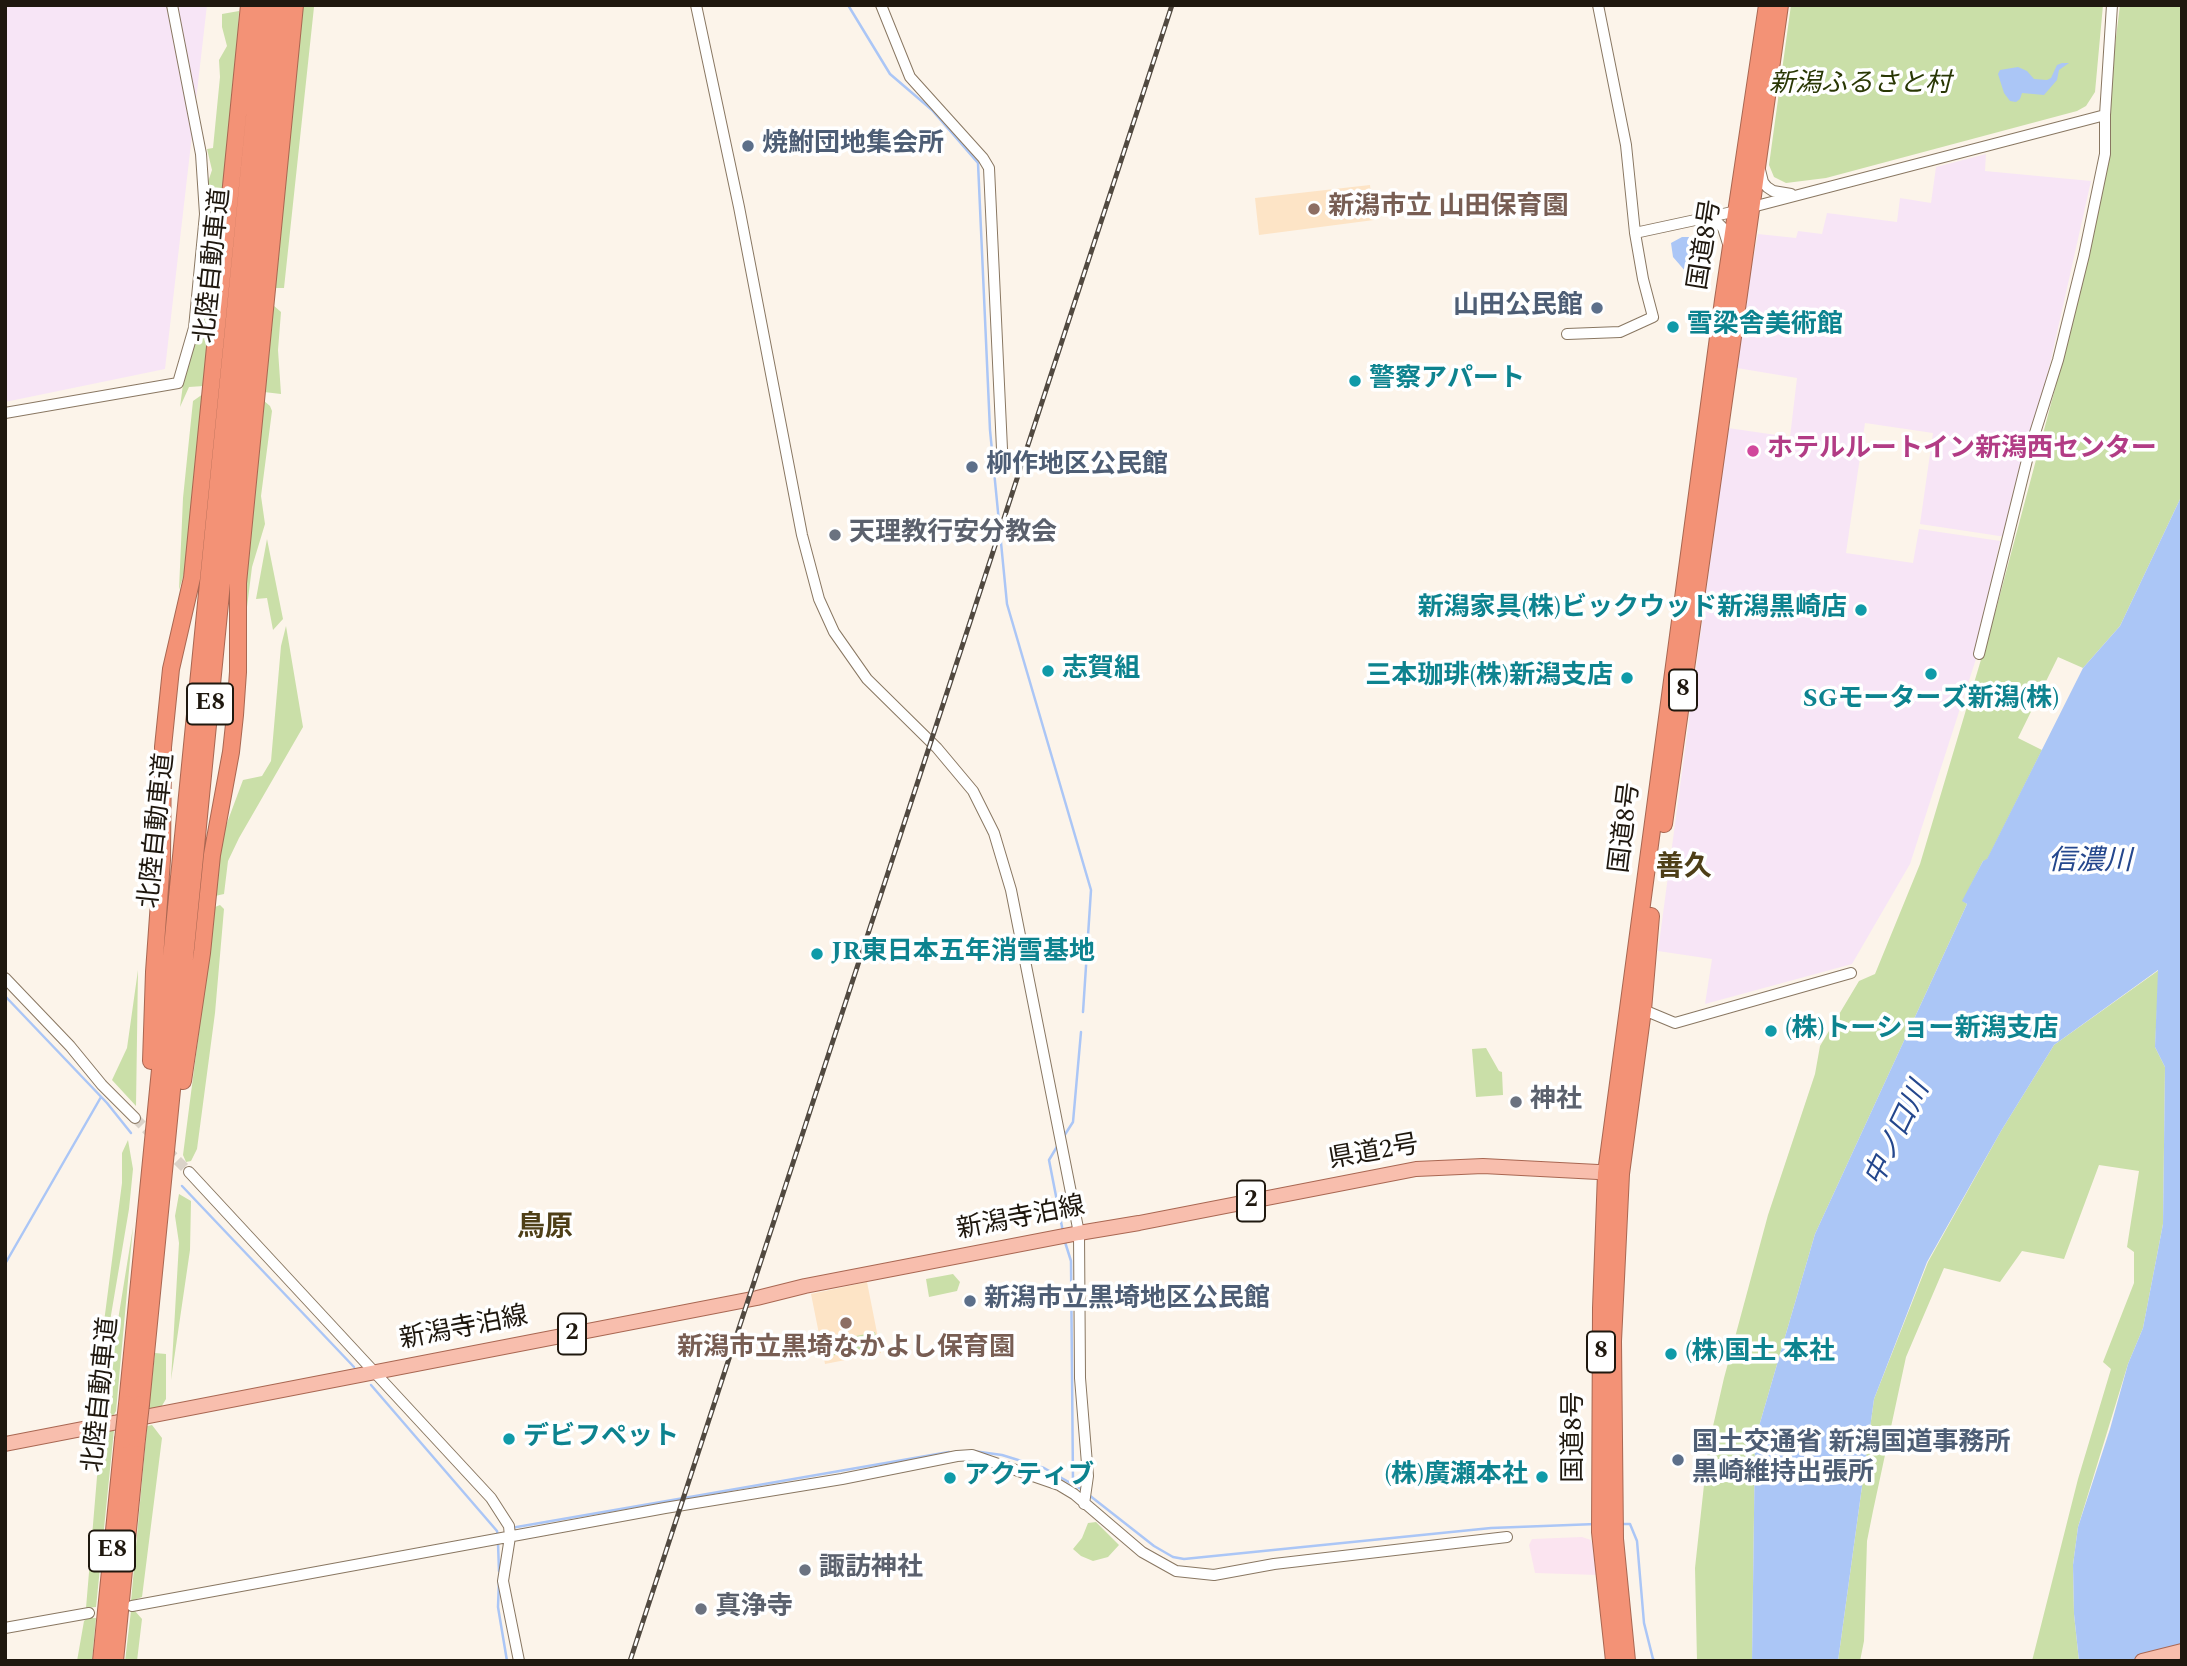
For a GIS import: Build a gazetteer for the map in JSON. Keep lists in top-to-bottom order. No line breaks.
{"streets":{"highway":["国道8号","北陸自動車道","8","E8"],"main road":["県道2号","2","新潟寺泊線"]},"crossings":[["国道8号","県道2号"],["県道2号","新潟寺泊線"]],"districts":["善久","鳥原"],"water":["信濃川","中ノ口川"],"parks":["新潟ふるさと村"],"places":["焼鮒団地集会所","新潟市立 山田保育園","山田公民館","雪梁舎美術館","警察アパート","ホテルルートイン新潟西センター","柳作地区公民館","天理教行安分教会","新潟家具(株)ビックウッド新潟黒崎店","志賀組","SGモーターズ新潟(株)","三本珈琲(株)新潟支店","JR東日本五年消雪基地","(株)トーショー新潟支店","神社","新潟市立黒埼地区公民館","新潟市立黒埼なかよし保育園","(株)国土 本社","デビフペット","国土交通省 新潟国道事務所 黒崎維持出張所","(株)廣瀬本社","アクティブ","諏訪神社","真浄寺"]}
